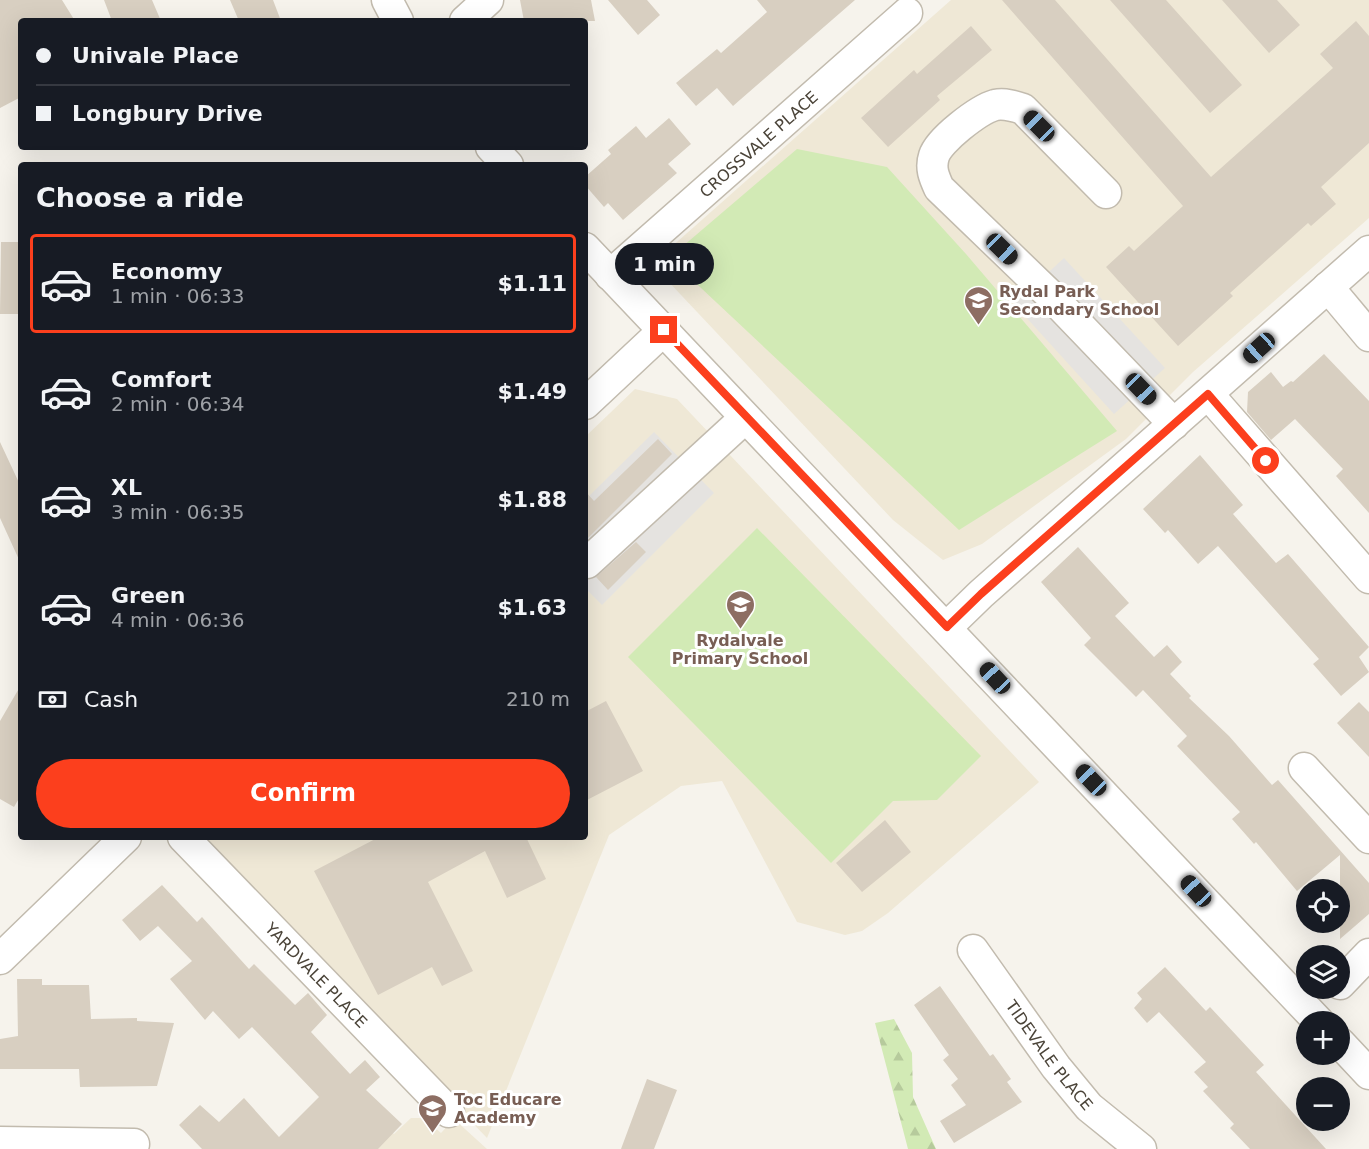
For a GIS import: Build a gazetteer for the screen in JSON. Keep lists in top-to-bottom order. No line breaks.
{"streets":{"street":["CROSSVALE PLACE","YARDVALE PLACE","TIDEVALE PLACE"]},"places":{"school or university":["Rydal Park Secondary School","Rydalvale Primary School","Toc Educare Academy"]},"page":{"banner":["Univale Place","Longbury Drive"],"heading":"Choose a ride","list":[{"name":"Economy","note":"1 min · 06:33","value":"$1.11"},{"name":"Comfort","note":"2 min · 06:34","value":"$1.49"},{"name":"XL","note":"3 min · 06:35","value":"$1.88"},{"name":"Green","note":"4 min · 06:36","value":"$1.63"}],"bubble":"1 min","pay":["Cash","210 m"],"buttons":"Confirm","map_buttons":["+","−"]}}
